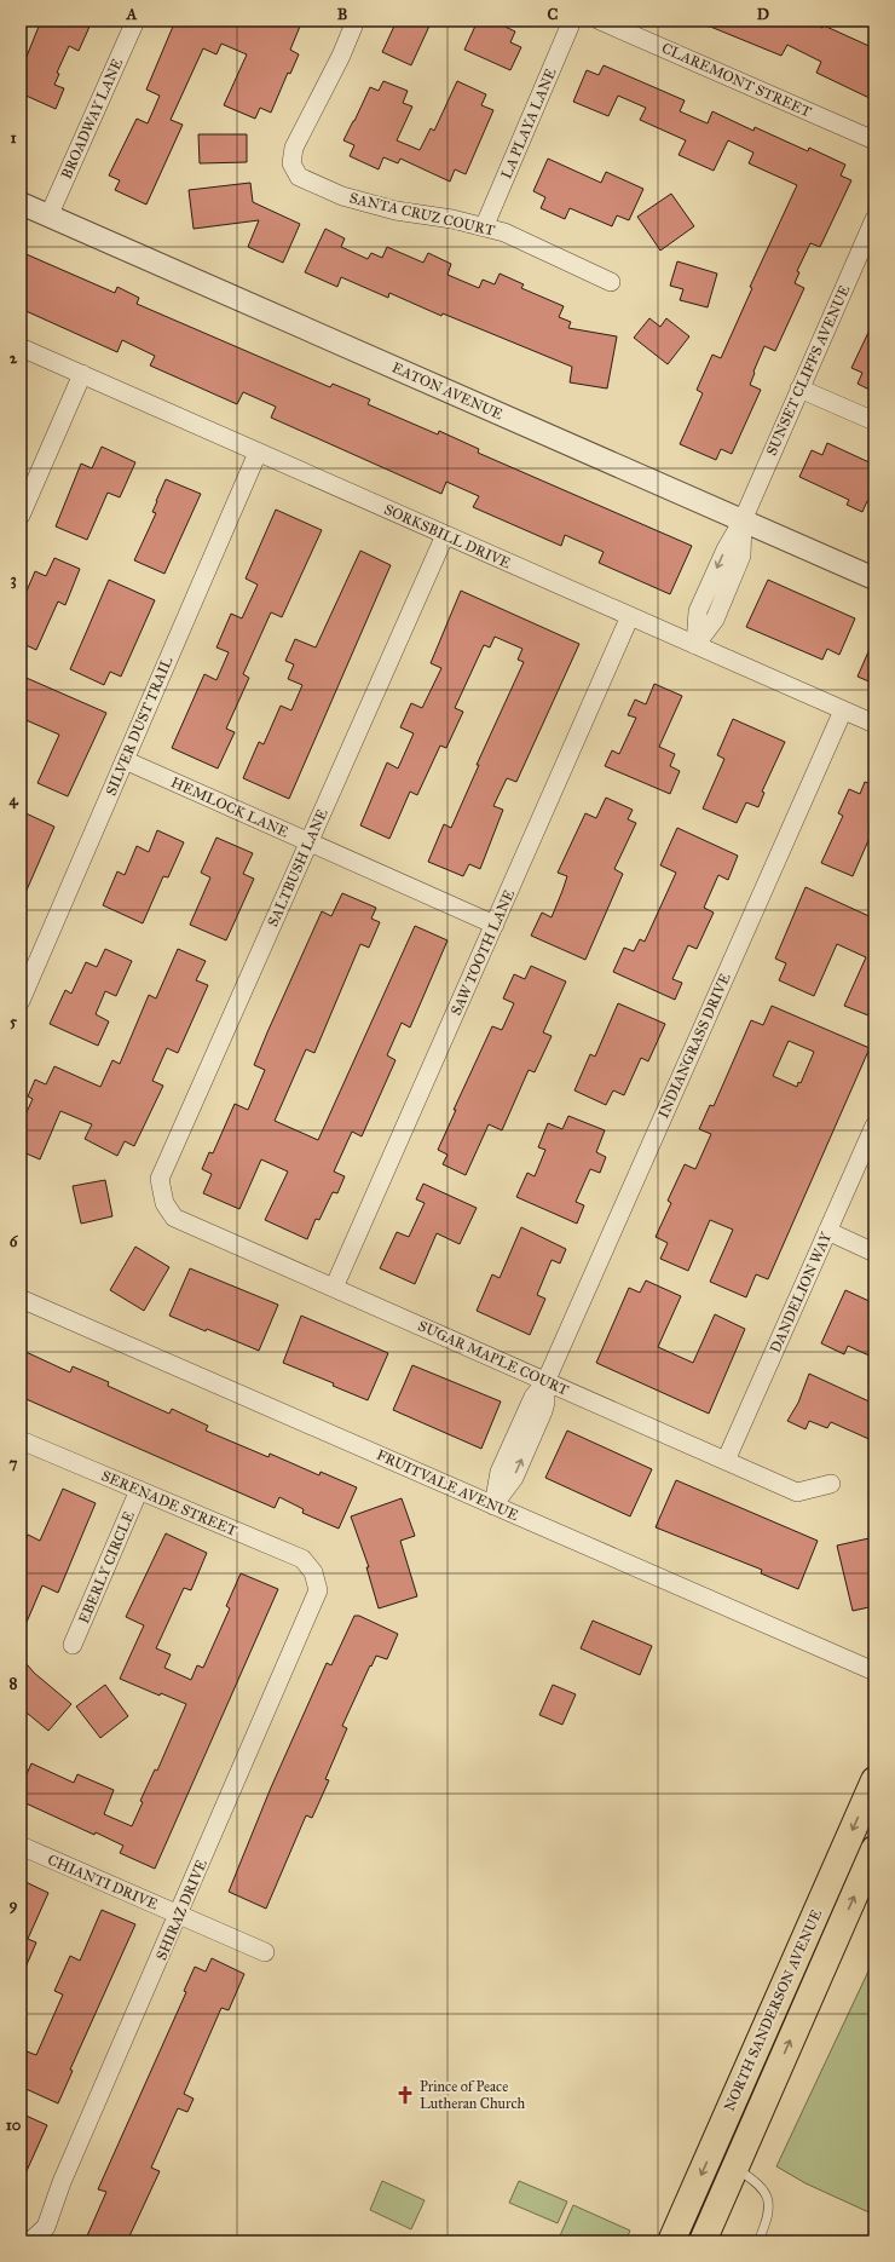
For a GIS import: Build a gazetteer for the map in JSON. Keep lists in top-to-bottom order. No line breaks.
{"streets":{"highway":["NORTH SANDERSON AVENUE"],"street":["CLAREMONT STREET","BROADWAY LANE","LA PLAYA LANE","SANTA CRUZ COURT","SUNSET CLIFFS AVENUE","EATON AVENUE","SORKSBILL DRIVE","SILVER DUST TRAIL","HEMLOCK LANE","SALTBUSH LANE","SAW TOOTH LANE","INDIANGRASS DRIVE","DANDELION WAY","SUGAR MAPLE COURT","FRUITVALE AVENUE","SERENADE STREET","EBERLY CIRCLE","CHIANTI DRIVE","SHIRAZ DRIVE"]},"crossings":[["BROADWAY LANE","EATON AVENUE"],["LA PLAYA LANE","SANTA CRUZ COURT"],["SUNSET CLIFFS AVENUE","EATON AVENUE"],["SUNSET CLIFFS AVENUE","SORKSBILL DRIVE"],["SORKSBILL DRIVE","SILVER DUST TRAIL"],["SORKSBILL DRIVE","SALTBUSH LANE"],["SORKSBILL DRIVE","SAW TOOTH LANE"],["SORKSBILL DRIVE","INDIANGRASS DRIVE"],["SILVER DUST TRAIL","HEMLOCK LANE"],["HEMLOCK LANE","SALTBUSH LANE"],["HEMLOCK LANE","SAW TOOTH LANE"],["SALTBUSH LANE","SUGAR MAPLE COURT"],["SAW TOOTH LANE","SUGAR MAPLE COURT"],["INDIANGRASS DRIVE","SUGAR MAPLE COURT"],["INDIANGRASS DRIVE","FRUITVALE AVENUE"],["DANDELION WAY","SUGAR MAPLE COURT"],["SERENADE STREET","EBERLY CIRCLE"],["SERENADE STREET","SHIRAZ DRIVE"],["CHIANTI DRIVE","SHIRAZ DRIVE"]],"places":{"church":["Prince of Peace Lutheran Church"]},"grid":{"columns":["A","B","C","D"],"rows":["1","2","3","4","5","6","7","8","9","10"]}}
